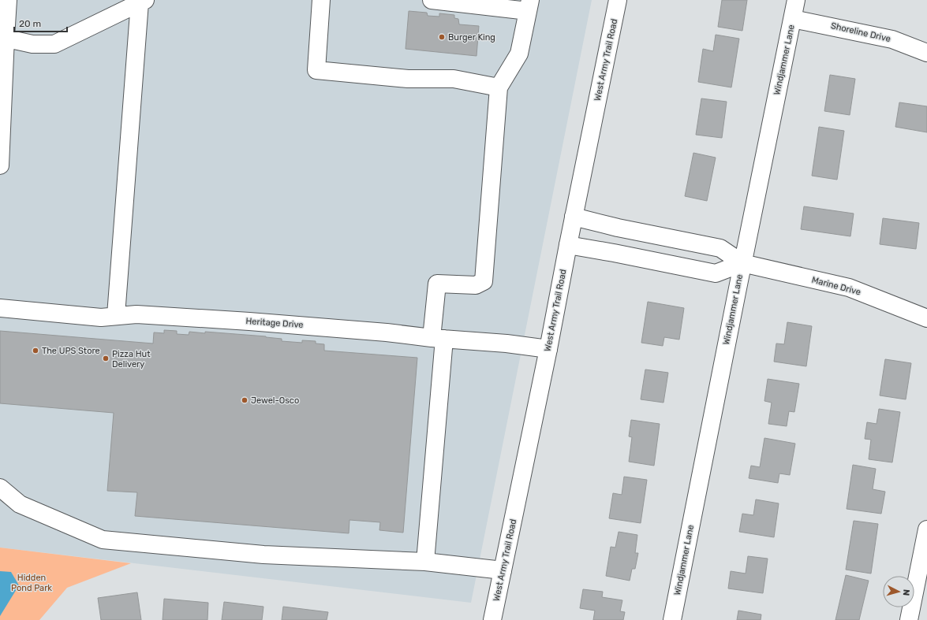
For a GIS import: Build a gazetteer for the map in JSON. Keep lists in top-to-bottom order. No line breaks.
{"streets":{"street":["Shoreline Drive","West Army Trail Road","Windjammer Lane","Marine Drive","Heritage Drive"]},"crossings":[["Shoreline Drive","Windjammer Lane"],["West Army Trail Road","Marine Drive"],["West Army Trail Road","Heritage Drive"],["Windjammer Lane","Marine Drive"]],"parks":["Hidden Pond Park"],"places":["Burger King","The UPS Store","Pizza Hut Delivery","Jewel-Osco"],"scale_bar":"20 m","north":"right"}
